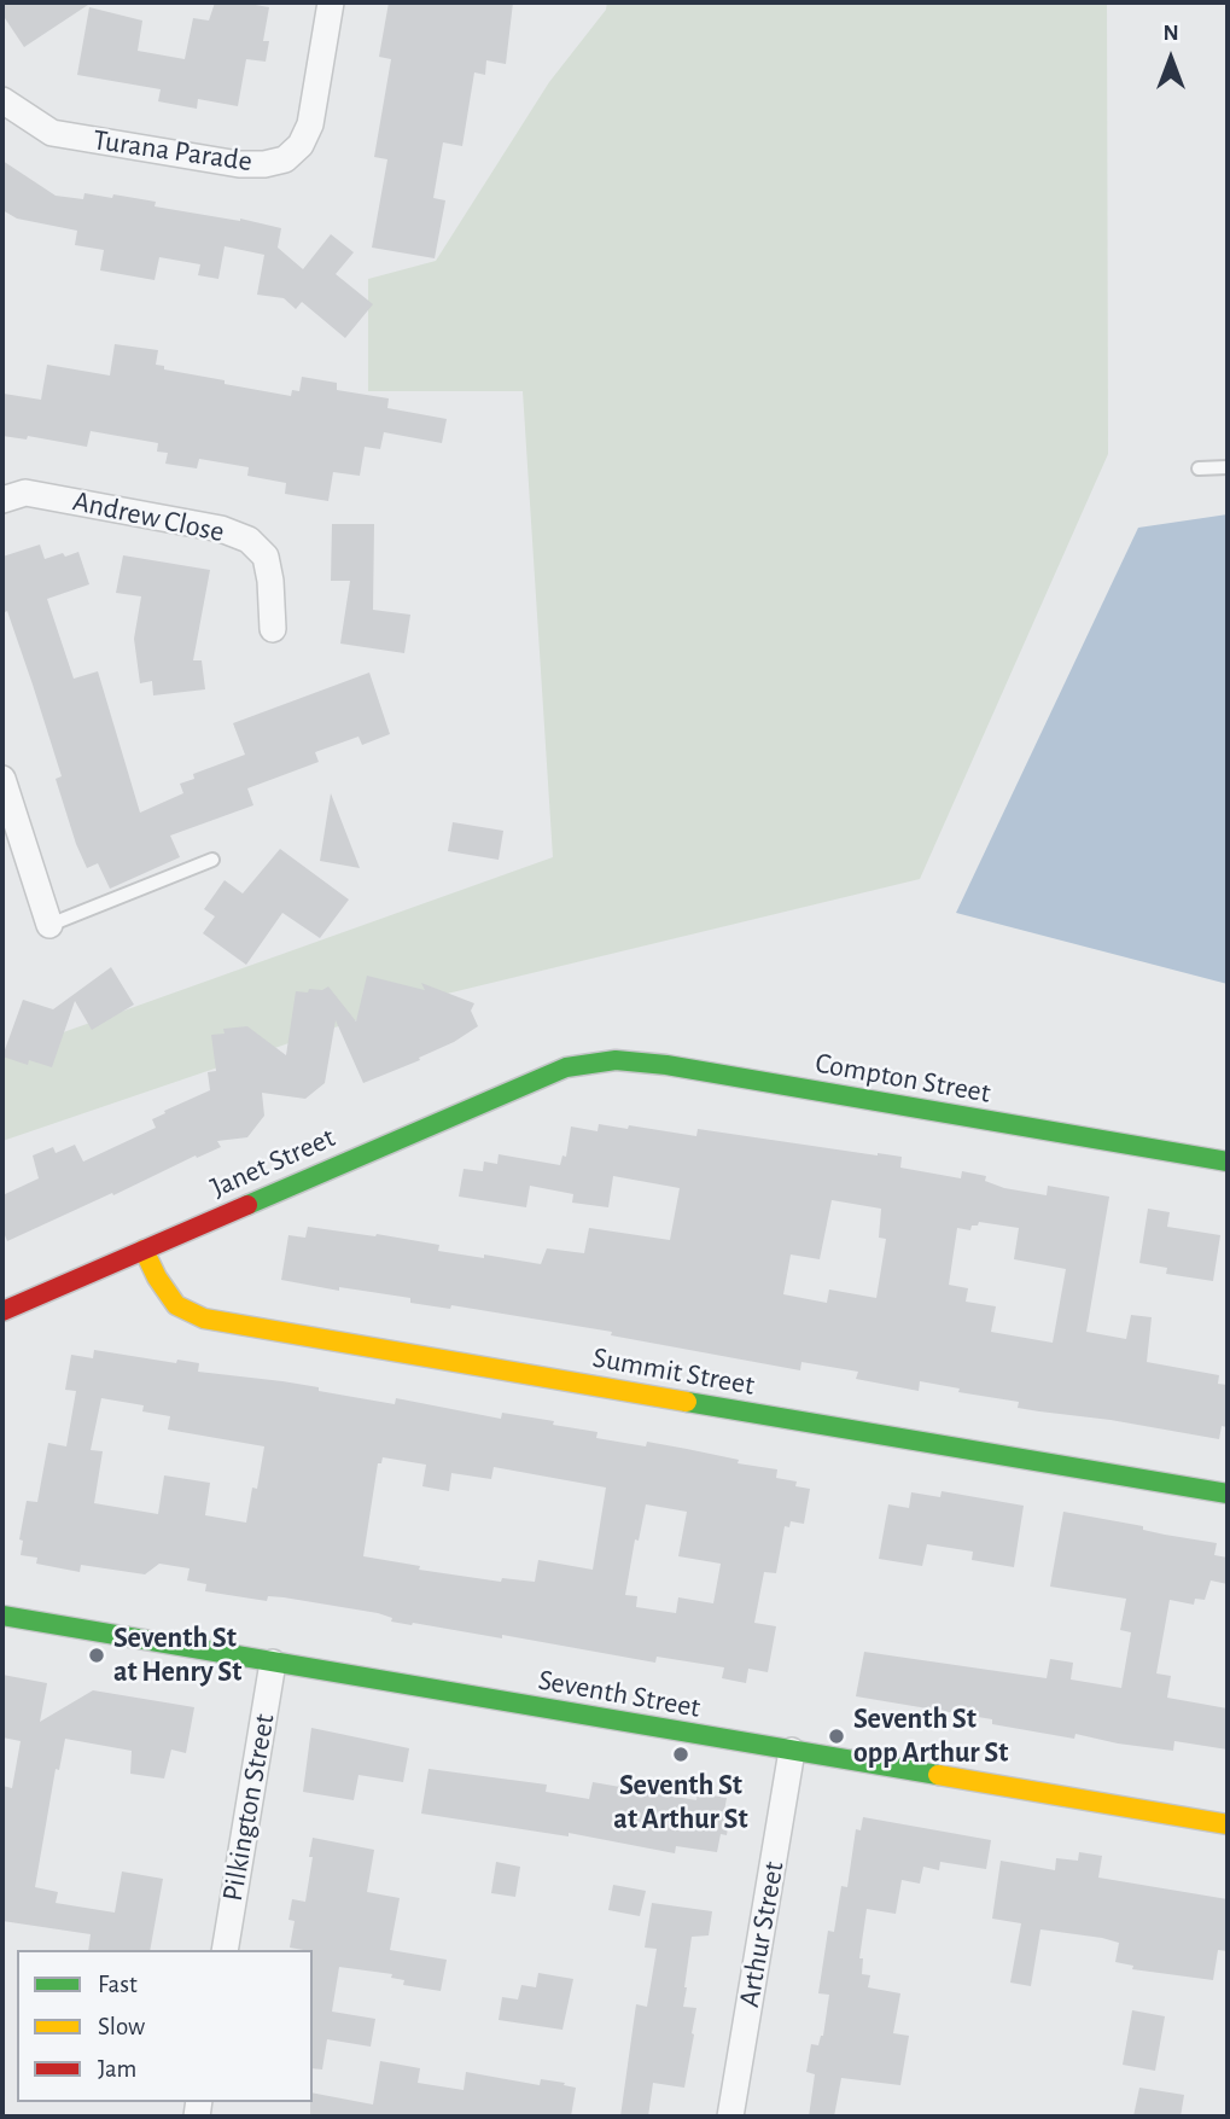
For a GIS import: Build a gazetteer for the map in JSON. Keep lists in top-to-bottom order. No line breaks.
{"streets":{"street":["Turana Parade","Andrew Close","Compton Street","Janet Street","Summit Street","Seventh Street","Pilkington Street","Arthur Street"]},"crossings":[["Compton Street","Janet Street"],["Janet Street","Summit Street"],["Seventh Street","Pilkington Street"],["Seventh Street","Arthur Street"]],"places":["Seventh St at Henry St","Seventh St opp Arthur St","Seventh St at Arthur St"],"legend":["Fast","Slow","Jam"],"north":"top"}
